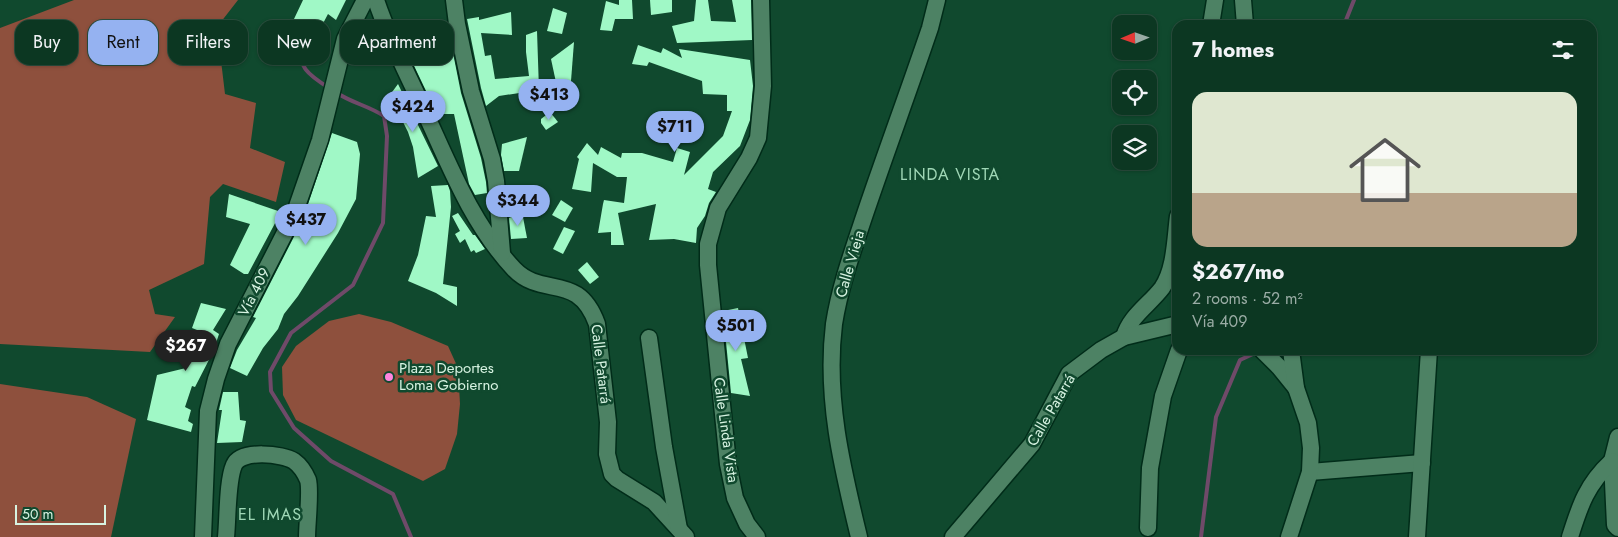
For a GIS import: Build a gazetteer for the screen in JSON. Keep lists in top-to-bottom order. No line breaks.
{"streets":{"street":["Calle Vieja","Vía 409","Calle Patarrá","Calle Linda Vista"]},"districts":["LINDA VISTA","EL IMAS"],"places":["Plaza Deportes Loma Gobierno"],"scale_bar":"50 m","north":"left","page":{"chip":["Buy","Rent","Filters","New","Apartment"],"heading":"7 homes","price":["$413","$424","$711","$344","$437","$501","$267"],"list":[{"name":"$267/mo","note":"2 rooms · 52 m² · Vía 409"}],"scale":"50 m"}}
